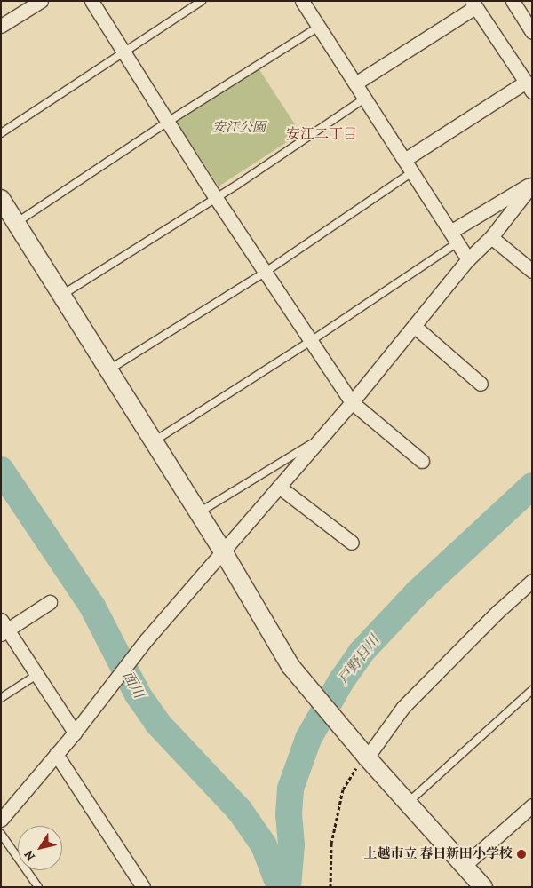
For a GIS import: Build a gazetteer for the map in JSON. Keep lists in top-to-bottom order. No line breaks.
{"districts":["安江二丁目"],"water":["戸野目川","面川"],"parks":["安江公園"],"places":["上越市立 春日新田小学校"],"north":"bottom left"}
